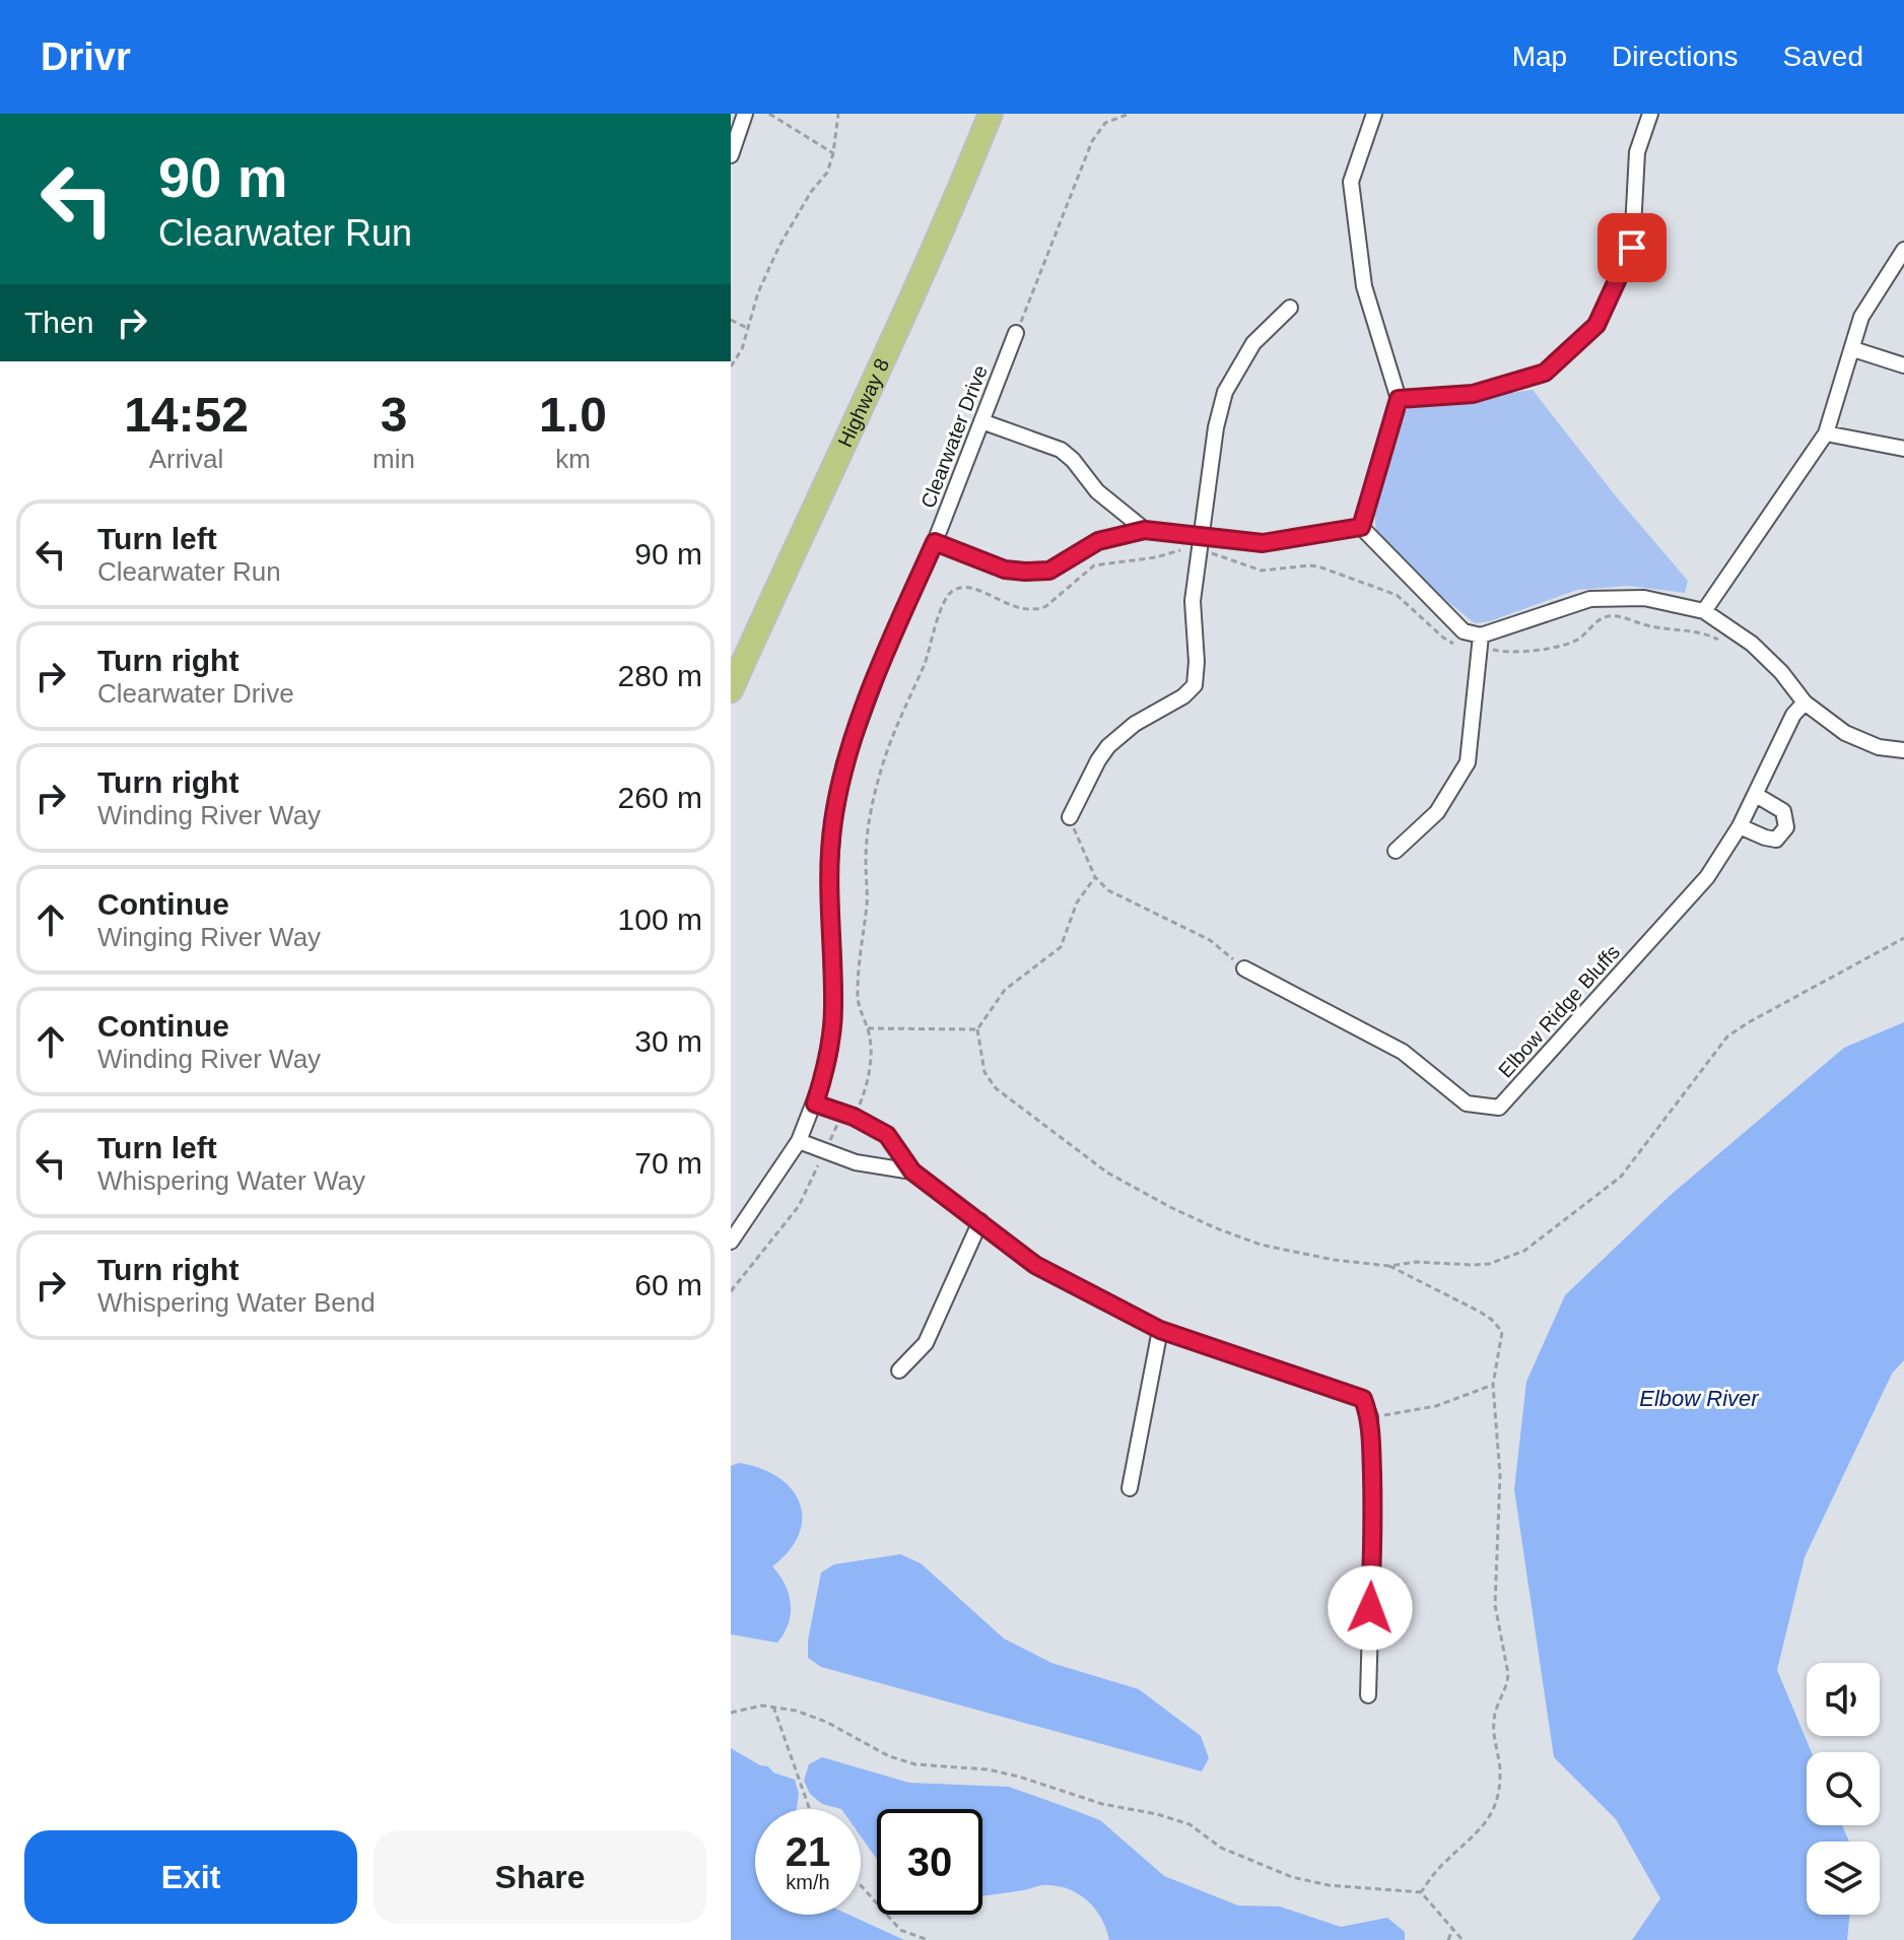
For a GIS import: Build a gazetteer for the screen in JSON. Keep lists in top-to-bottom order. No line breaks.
{"streets":{"main road":["Highway 8"],"street":["Clearwater Drive","Elbow Ridge Bluffs"]},"water":["Elbow River"],"page":{"header":"Drivr","nav":["Map","Directions","Saved"],"turn":["90 m","Clearwater Run"],"then":"Then","eta":["14:52","Arrival","3","min","1.0","km"],"list":[{"name":"Turn left","note":"Clearwater Run","value":"90 m"},{"name":"Turn right","note":"Clearwater Drive","value":"280 m"},{"name":"Turn right","note":"Winding River Way","value":"260 m"},{"name":"Continue","note":"Winging River Way","value":"100 m"},{"name":"Continue","note":"Winding River Way","value":"30 m"},{"name":"Turn left","note":"Whispering Water Way","value":"70 m"},{"name":"Turn right","note":"Whispering Water Bend","value":"60 m"}],"speed":"21 km/h","limit":"30","buttons":["Exit","Share"]}}
